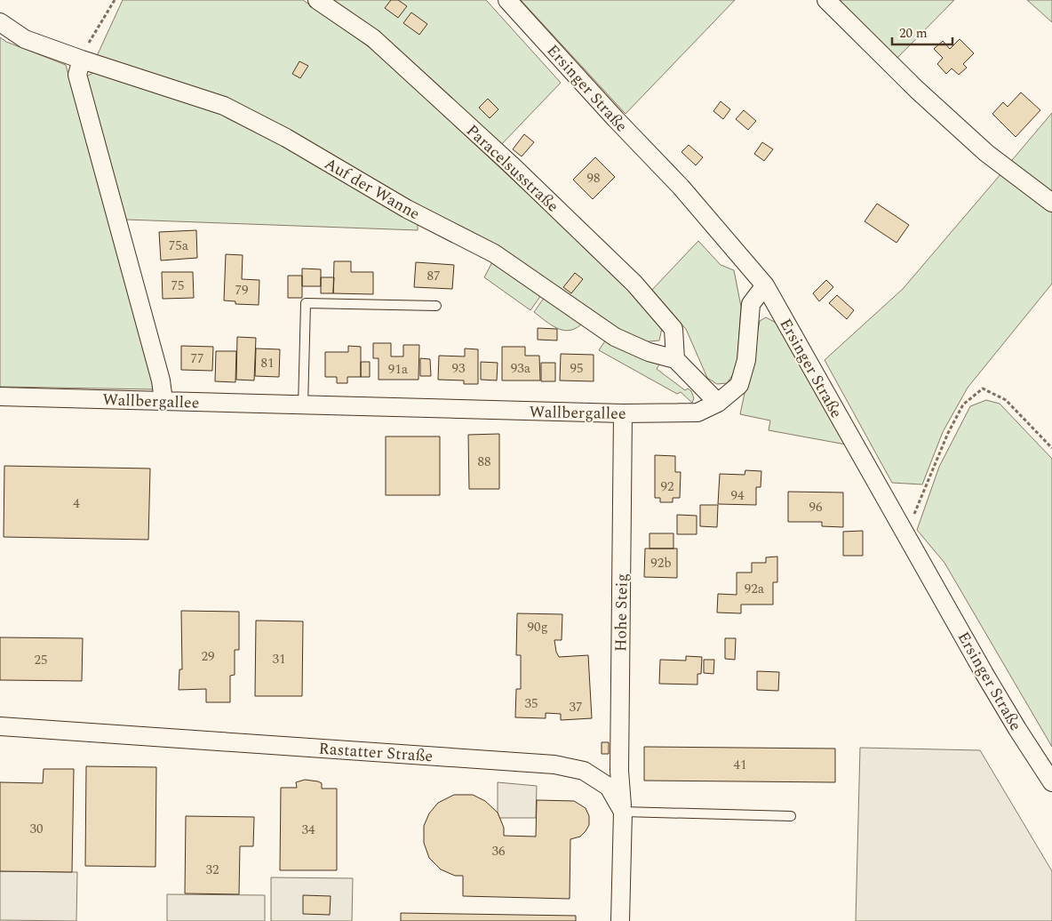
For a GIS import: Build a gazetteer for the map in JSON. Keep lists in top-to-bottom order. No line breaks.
{"streets":{"street":["Ersinger Straße","Paracelsusstraße","Auf der Wanne","Wallbergallee","Hohe Steig","Rastatter Straße"]},"crossings":[["Ersinger Straße","Wallbergallee"],["Paracelsusstraße","Auf der Wanne"],["Wallbergallee","Hohe Steig"],["Hohe Steig","Rastatter Straße"]],"house_numbers":["98","75a","87","75","79","77","81","93","93a","95","91a","88","92","94","4","96","92b","92a","90g","29","31","25","35","37","41","30","34","36","32"],"scale_bar":"20 m"}
